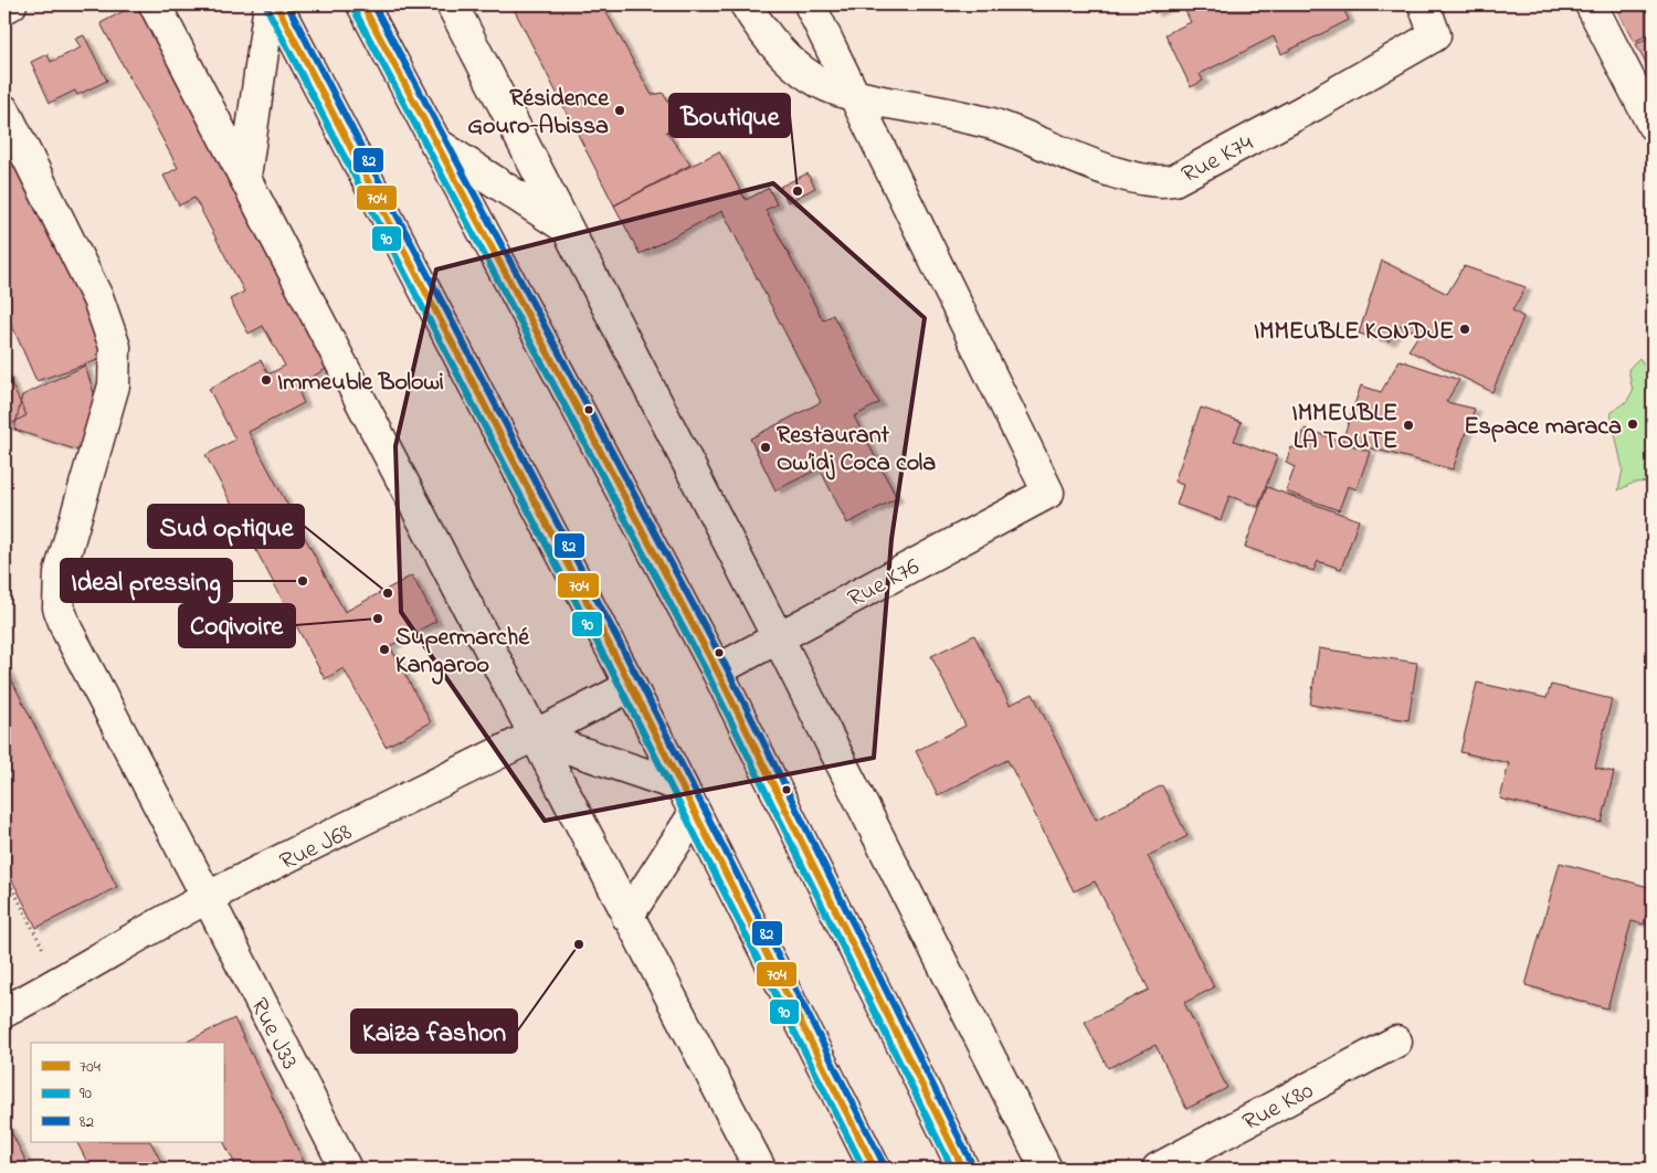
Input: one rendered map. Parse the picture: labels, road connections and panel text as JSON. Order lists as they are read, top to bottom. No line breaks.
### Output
{"streets":{"street":["Rue K74","Rue K76","Rue J68","Rue J33","Rue K80"]},"crossings":[["Rue K74","Rue K76"],["Rue J68","Rue J33"]],"places":["Résidence Gouro-Abissa","Boutique","IMMEUBLE KONDJE","Immeuble Bolowi","Espace maraca","IMMEUBLE LA TOUTE","Restaurant Ow’idj Coca cola","Ideal pressing","Sud optique","Coqivoire","Supermarché Kangaroo","Kaiza fashon"],"lines":["transit line 704","transit line 82","transit line 90"],"legend":["704","90","82"]}
